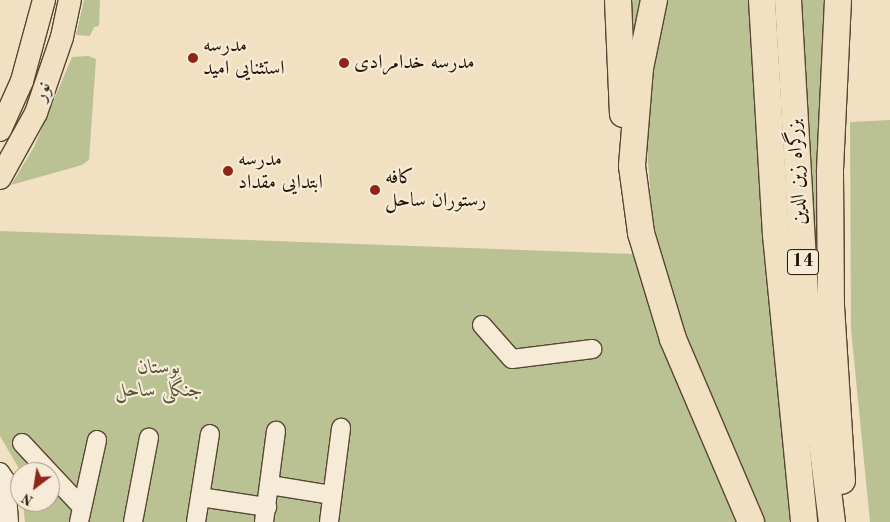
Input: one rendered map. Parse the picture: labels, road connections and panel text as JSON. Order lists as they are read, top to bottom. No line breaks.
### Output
{"streets":{"highway":["بزرگراه زین الدین","14"],"main road":["نور"]},"parks":["بوستان جنگلی ساحل"],"places":["مدرسه استثنایی امید","مدرسه خدامرادی","مدرسه ابتدایی مقداد","کافه رستوران ساحل"],"north":"bottom left"}
